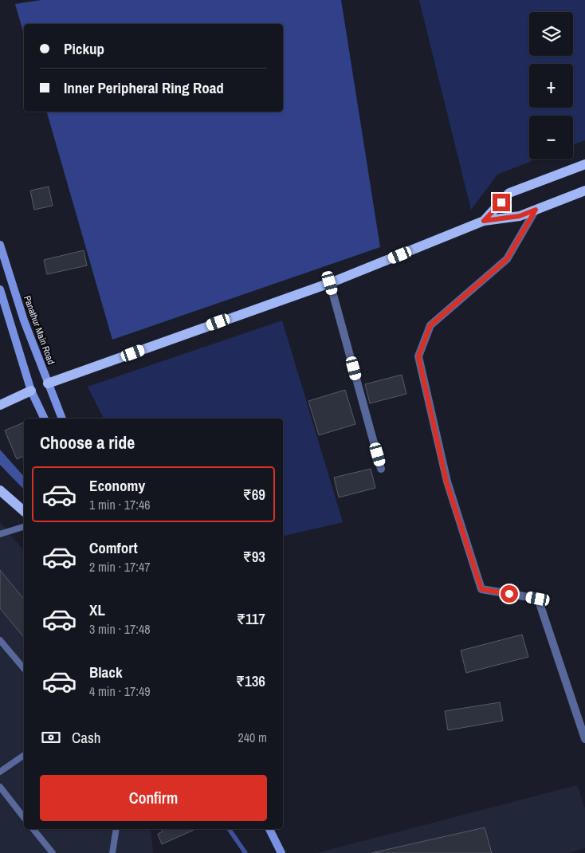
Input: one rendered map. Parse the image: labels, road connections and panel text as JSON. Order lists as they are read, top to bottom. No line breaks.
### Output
{"streets":{"street":["Panathur Main Road"]},"page":{"map_buttons":["+","−"],"banner":["Pickup","Inner Peripheral Ring Road"],"heading":"Choose a ride","list":[{"name":"Economy","note":"1 min · 17:46","value":"₹69"},{"name":"Comfort","note":"2 min · 17:47","value":"₹93"},{"name":"XL","note":"3 min · 17:48","value":"₹117"},{"name":"Black","note":"4 min · 17:49","value":"₹136"}],"pay":["Cash","240 m"],"buttons":"Confirm"}}
